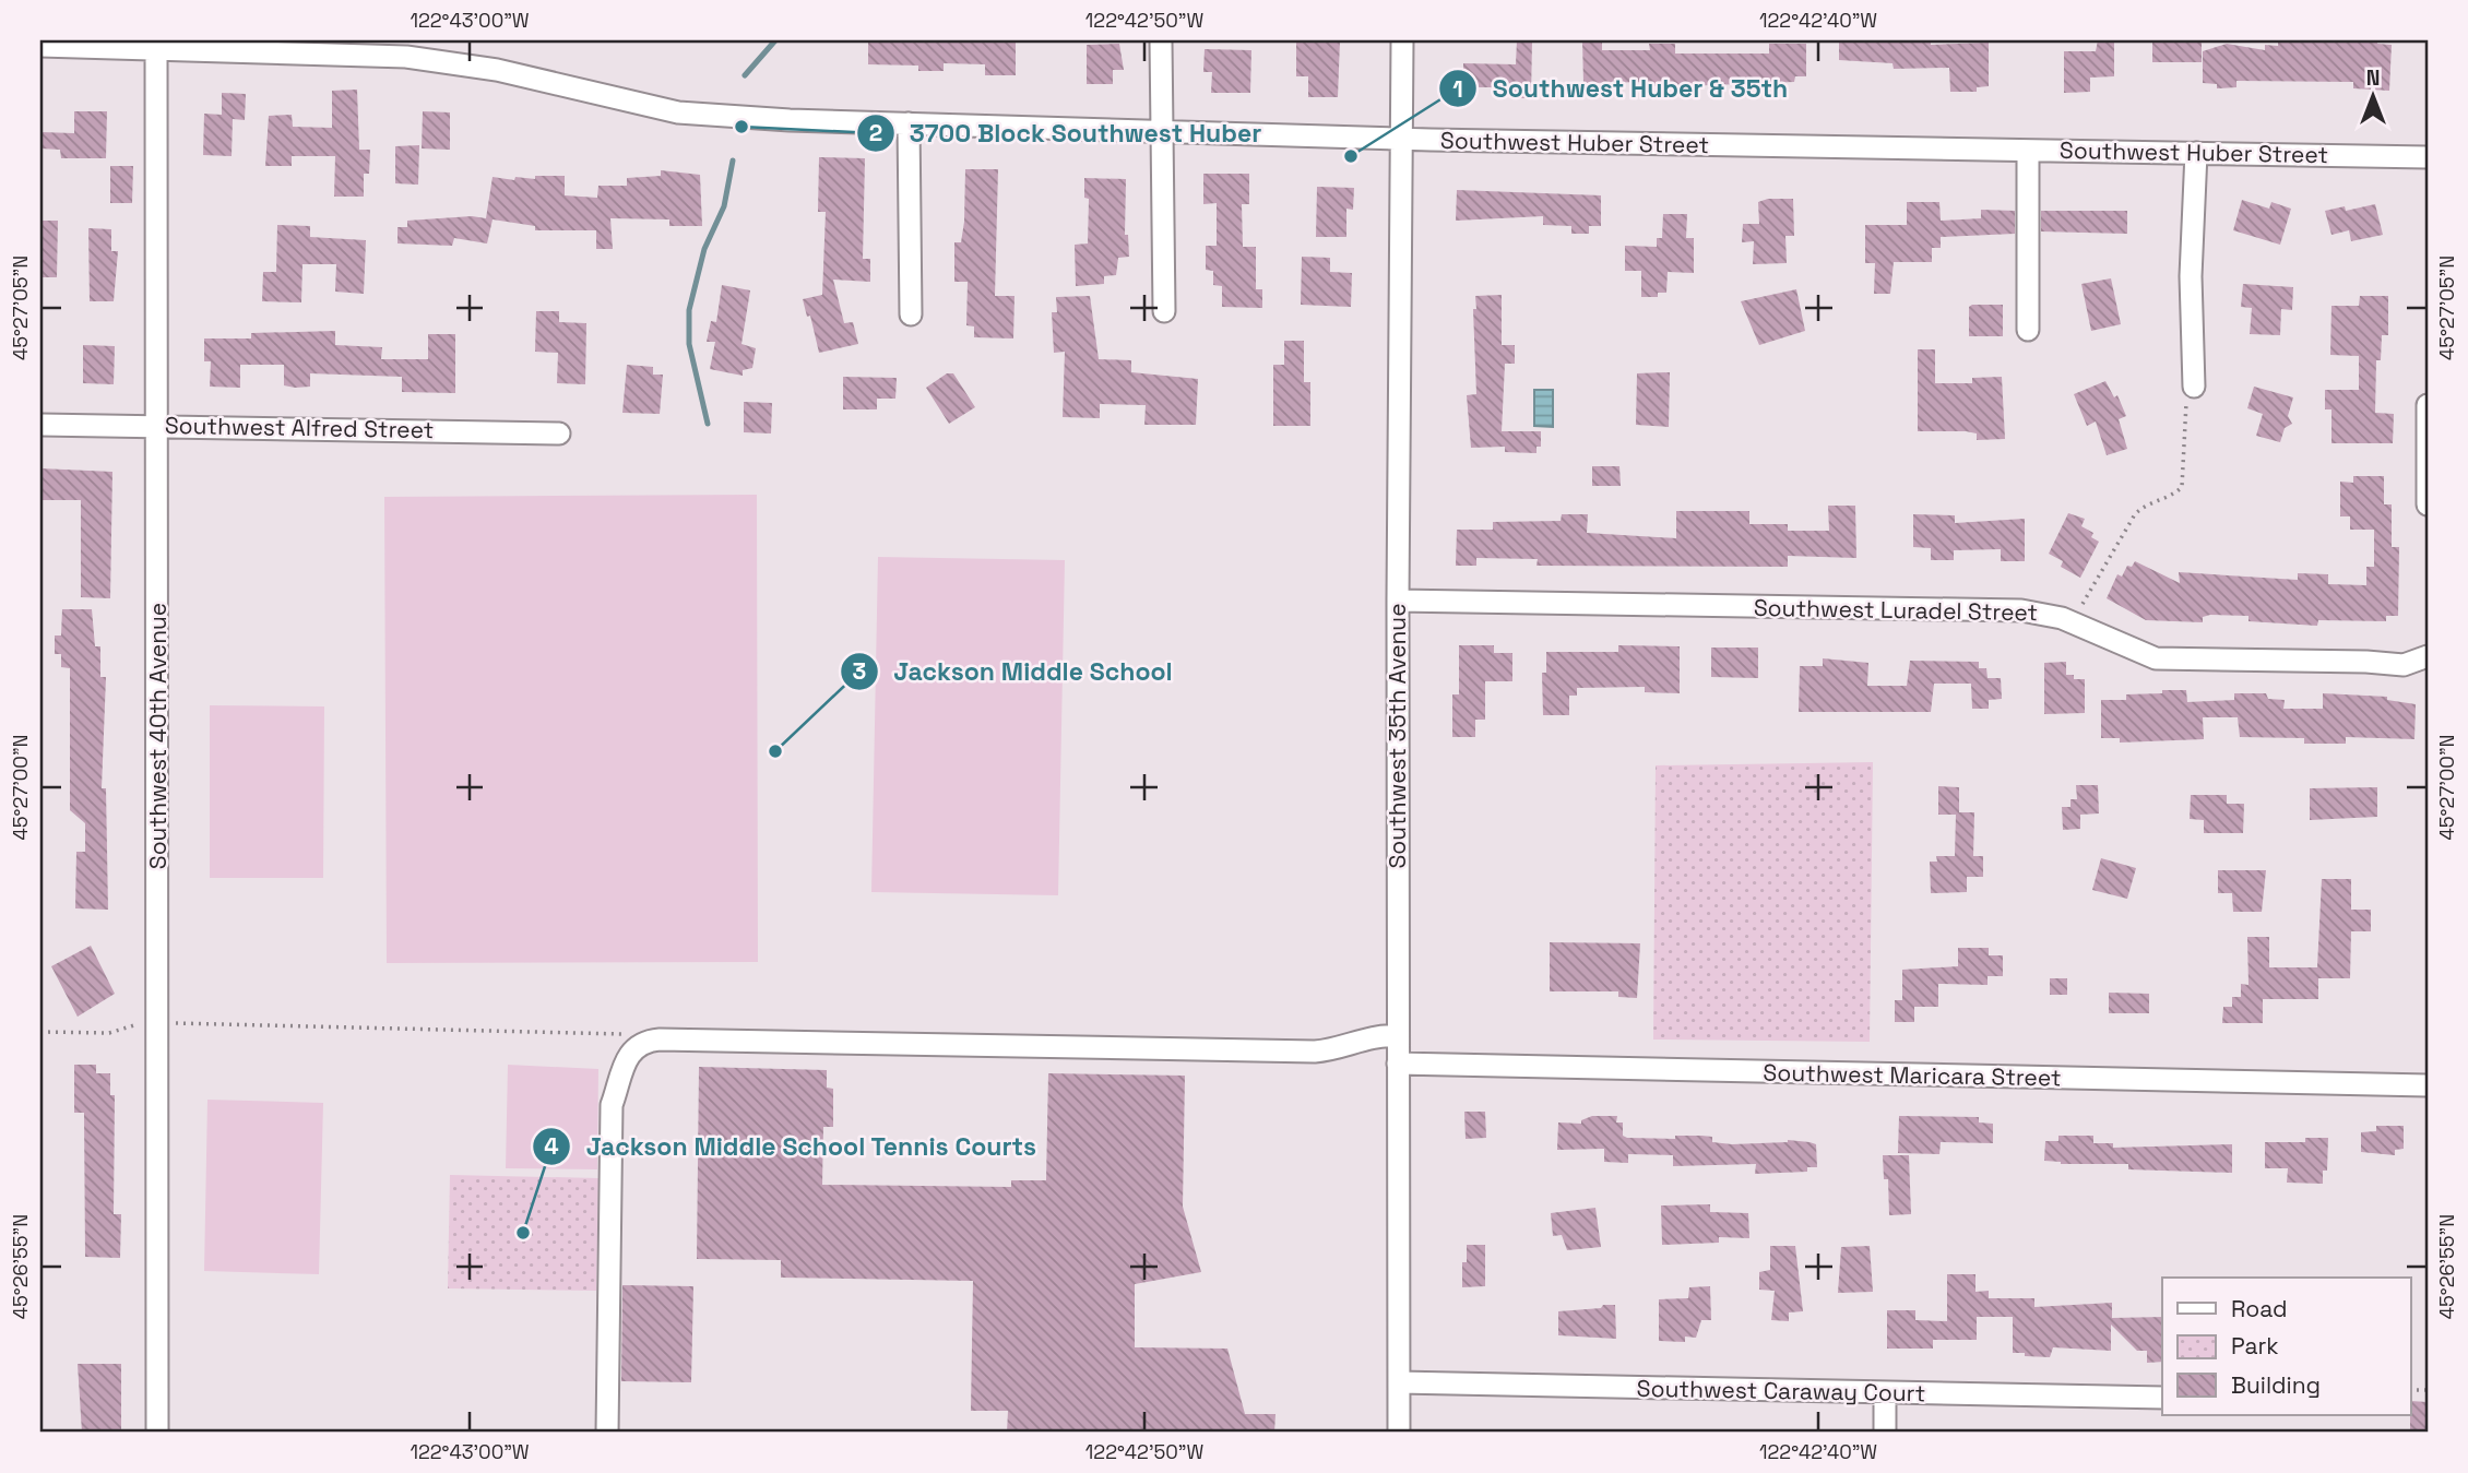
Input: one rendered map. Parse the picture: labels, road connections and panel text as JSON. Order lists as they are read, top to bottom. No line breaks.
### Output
{"streets":{"street":["Southwest Huber Street","Southwest Alfred Street","Southwest Luradel Street","Southwest 40th Avenue","Southwest 35th Avenue","Southwest Maricara Street","Southwest Caraway Court"]},"crossings":[["Southwest Huber Street","Southwest 40th Avenue"],["Southwest Huber Street","Southwest 35th Avenue"],["Southwest Alfred Street","Southwest 40th Avenue"],["Southwest Luradel Street","Southwest 35th Avenue"],["Southwest 35th Avenue","Southwest Maricara Street"],["Southwest 35th Avenue","Southwest Caraway Court"]],"places":["3700 Block Southwest Huber","Southwest Huber & 35th","Jackson Middle School","Jackson Middle School Tennis Courts"],"legend":["Road","Park","Building"],"north":"top","coordinates":["122°43'00\"W","122°42'50\"W","122°42'40\"W","45°27'05\"N","45°27'00\"N","45°26'55\"N"]}
